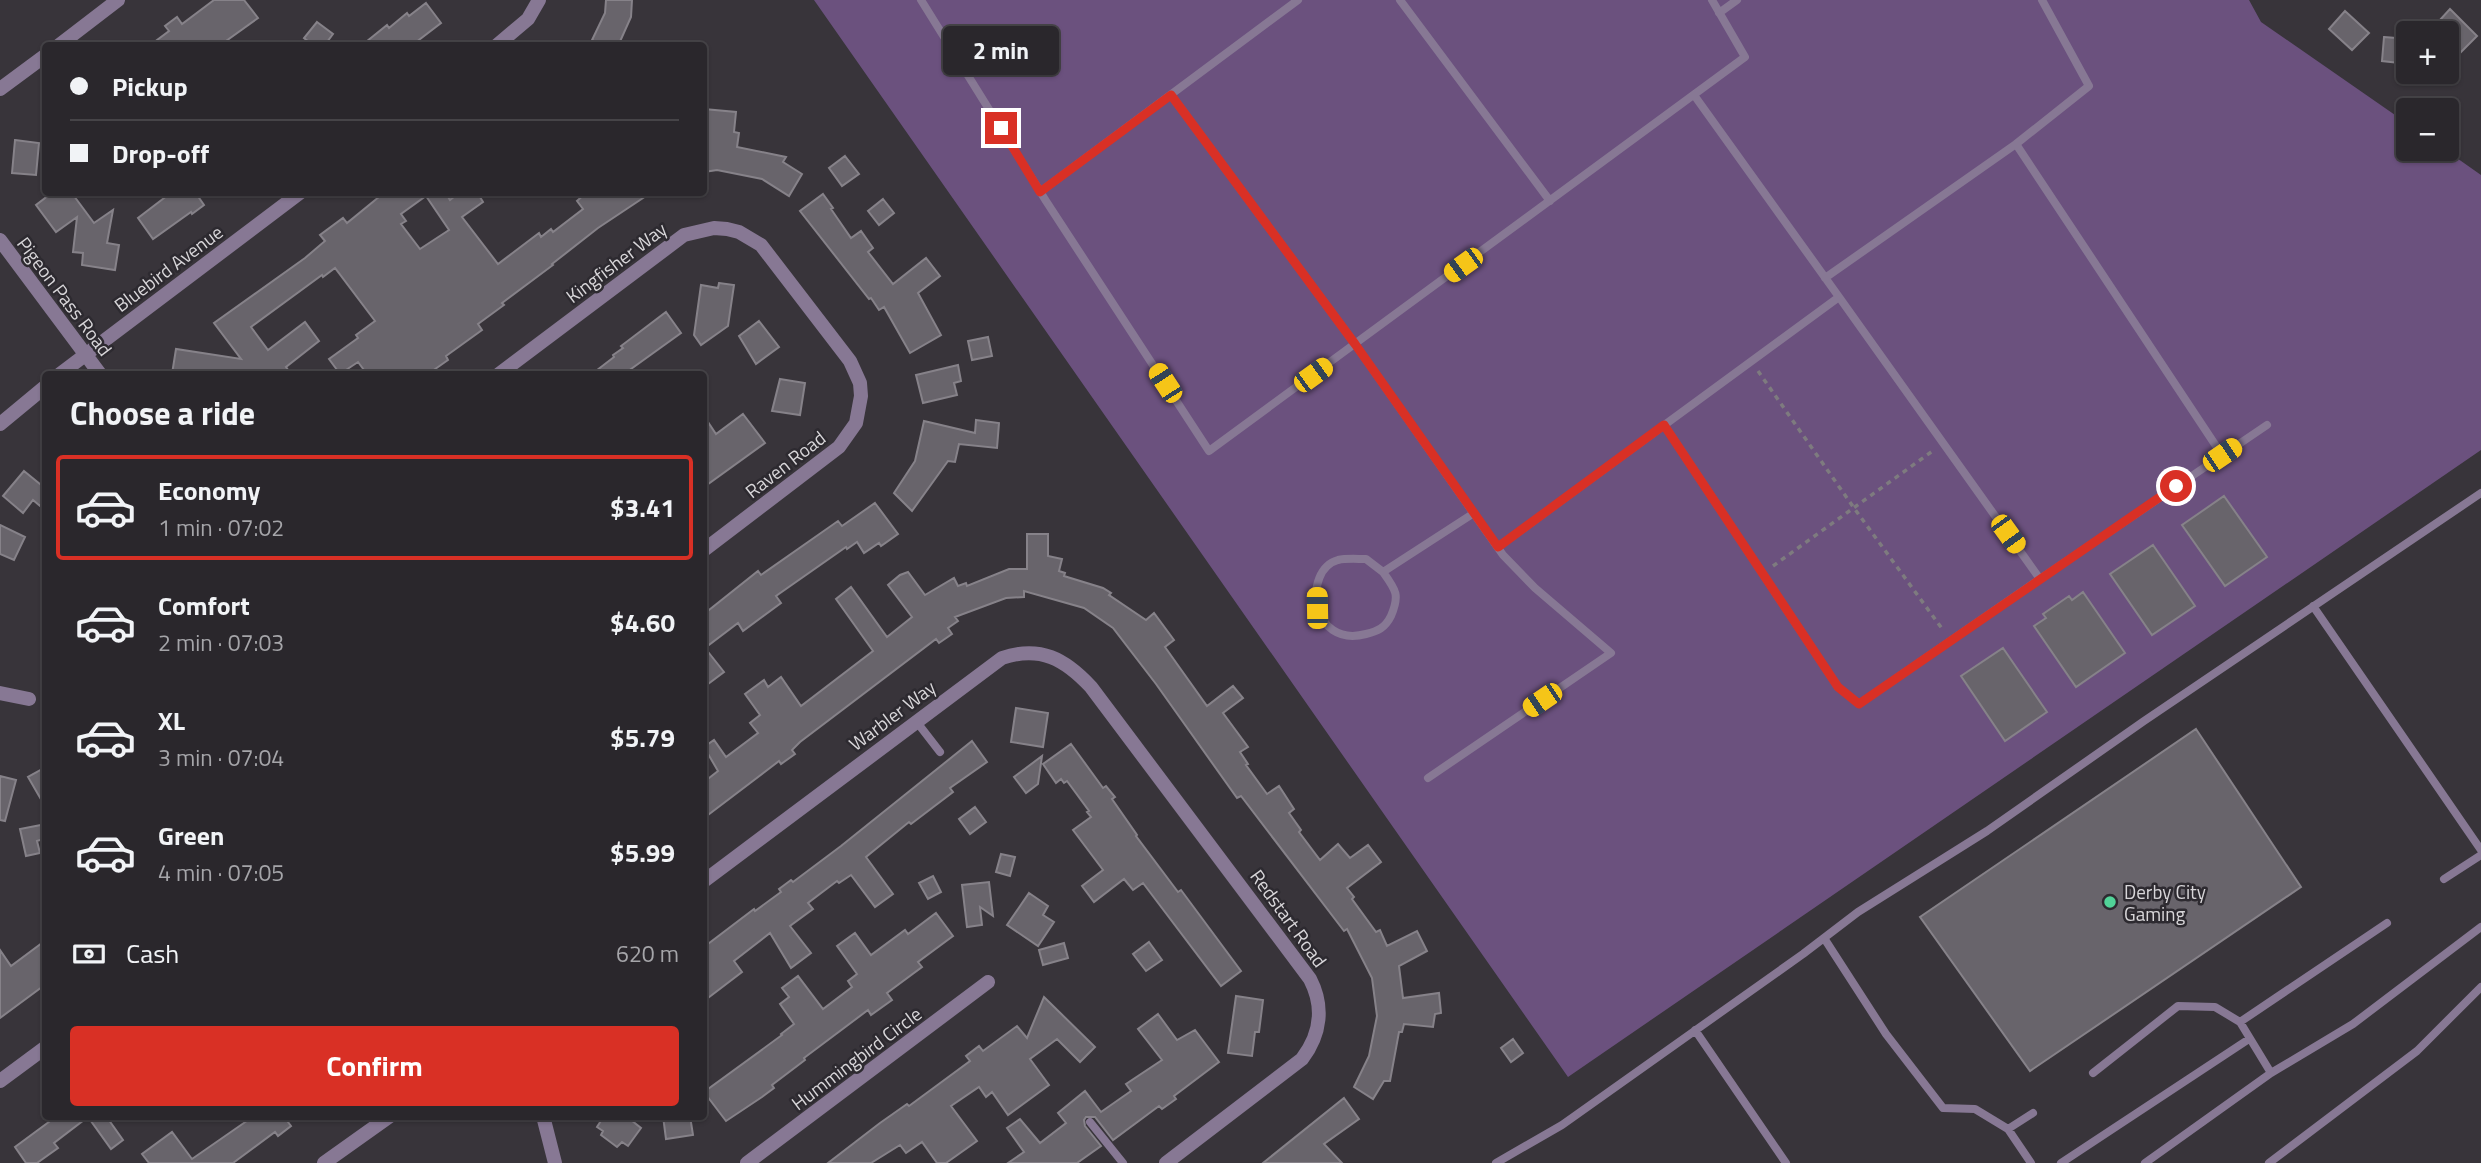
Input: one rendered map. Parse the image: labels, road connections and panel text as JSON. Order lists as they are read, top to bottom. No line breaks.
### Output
{"streets":{"street":["Kingfisher Way","Bluebird Avenue","Pigeon Pass Road","Raven Road","Warbler Way","Redstart Road","Hummingbird Circle"]},"crossings":[["Kingfisher Way","Raven Road"],["Bluebird Avenue","Pigeon Pass Road"],["Warbler Way","Redstart Road"]],"places":["Derby City Gaming"],"page":{"map_buttons":["+","−"],"bubble":"2 min","banner":["Pickup","Drop-off"],"heading":"Choose a ride","list":[{"name":"Economy","note":"1 min · 07:02","value":"$3.41"},{"name":"Comfort","note":"2 min · 07:03","value":"$4.60"},{"name":"XL","note":"3 min · 07:04","value":"$5.79"},{"name":"Green","note":"4 min · 07:05","value":"$5.99"}],"pay":["Cash","620 m"],"buttons":"Confirm"}}
